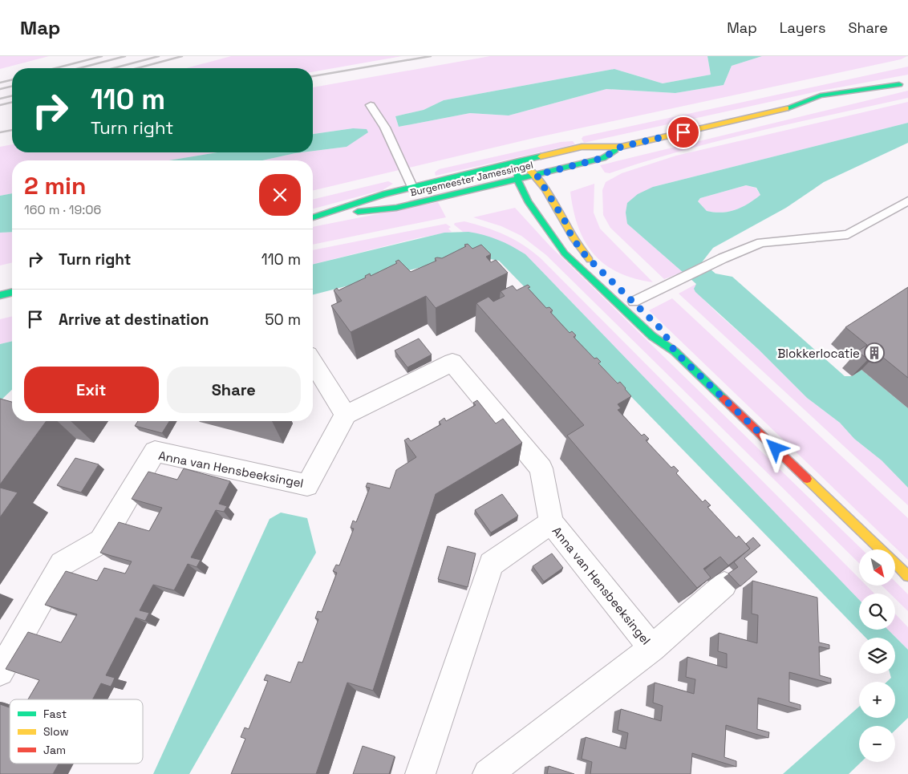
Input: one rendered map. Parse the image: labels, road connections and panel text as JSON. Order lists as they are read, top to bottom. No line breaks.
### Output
{"streets":{"main road":["Burgemeester Jamessingel"],"street":["Anna van Hensbeeksingel"]},"places":{"building":["Blokkerlocatie"]},"legend":["Fast","Slow","Jam"],"north":"bottom right","page":{"header":"Map","nav":["Map","Layers","Share"],"turn":["110 m","Turn right"],"heading":["2 min","160 m · 19:06"],"list":[{"name":"Turn right","value":"110 m"},{"name":"Arrive at destination","value":"50 m"}],"buttons":["Exit","Share"],"map_buttons":["+","−"]}}
